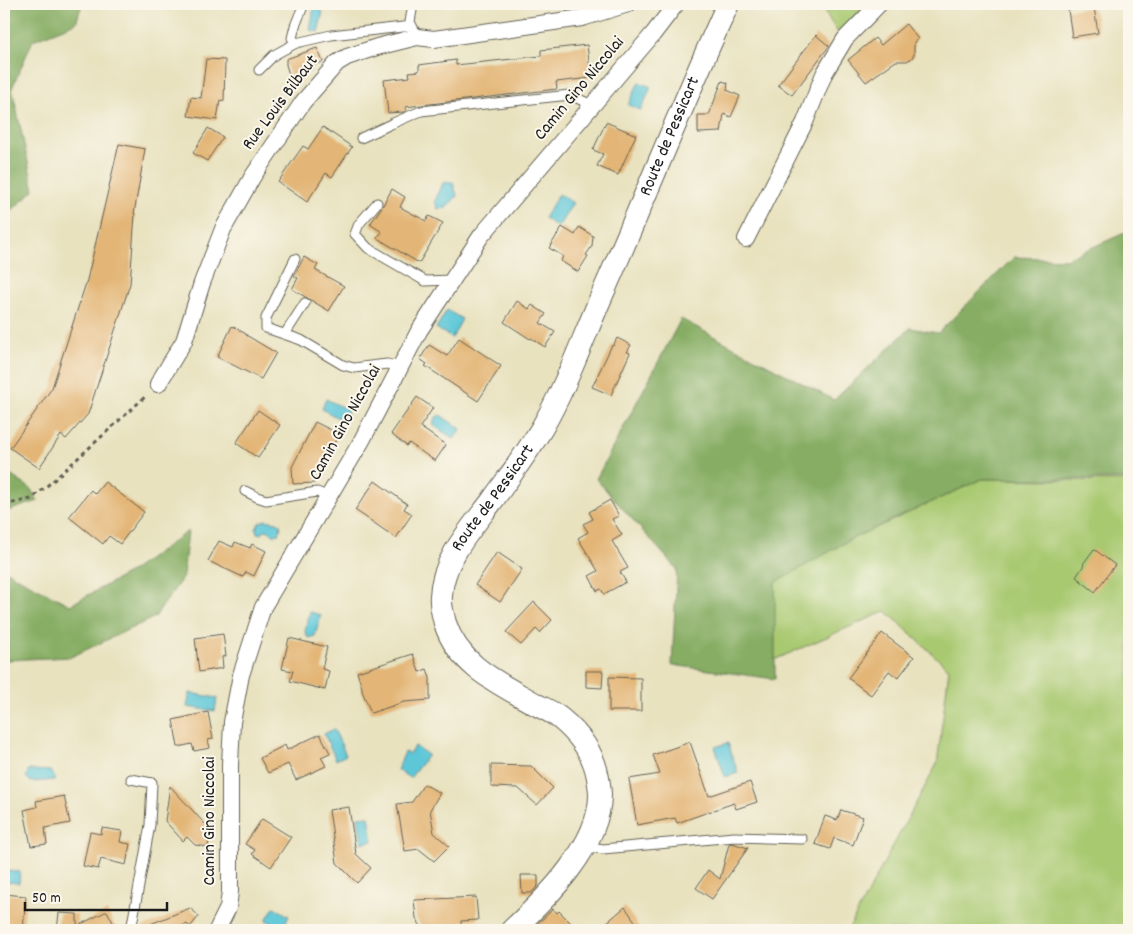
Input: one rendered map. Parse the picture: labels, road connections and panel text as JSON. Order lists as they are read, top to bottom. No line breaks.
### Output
{"streets":{"street":["Camin Gino Niccolai","Rue Louis Bilbaut","Route de Pessicart"]},"scale_bar":"50 m"}
